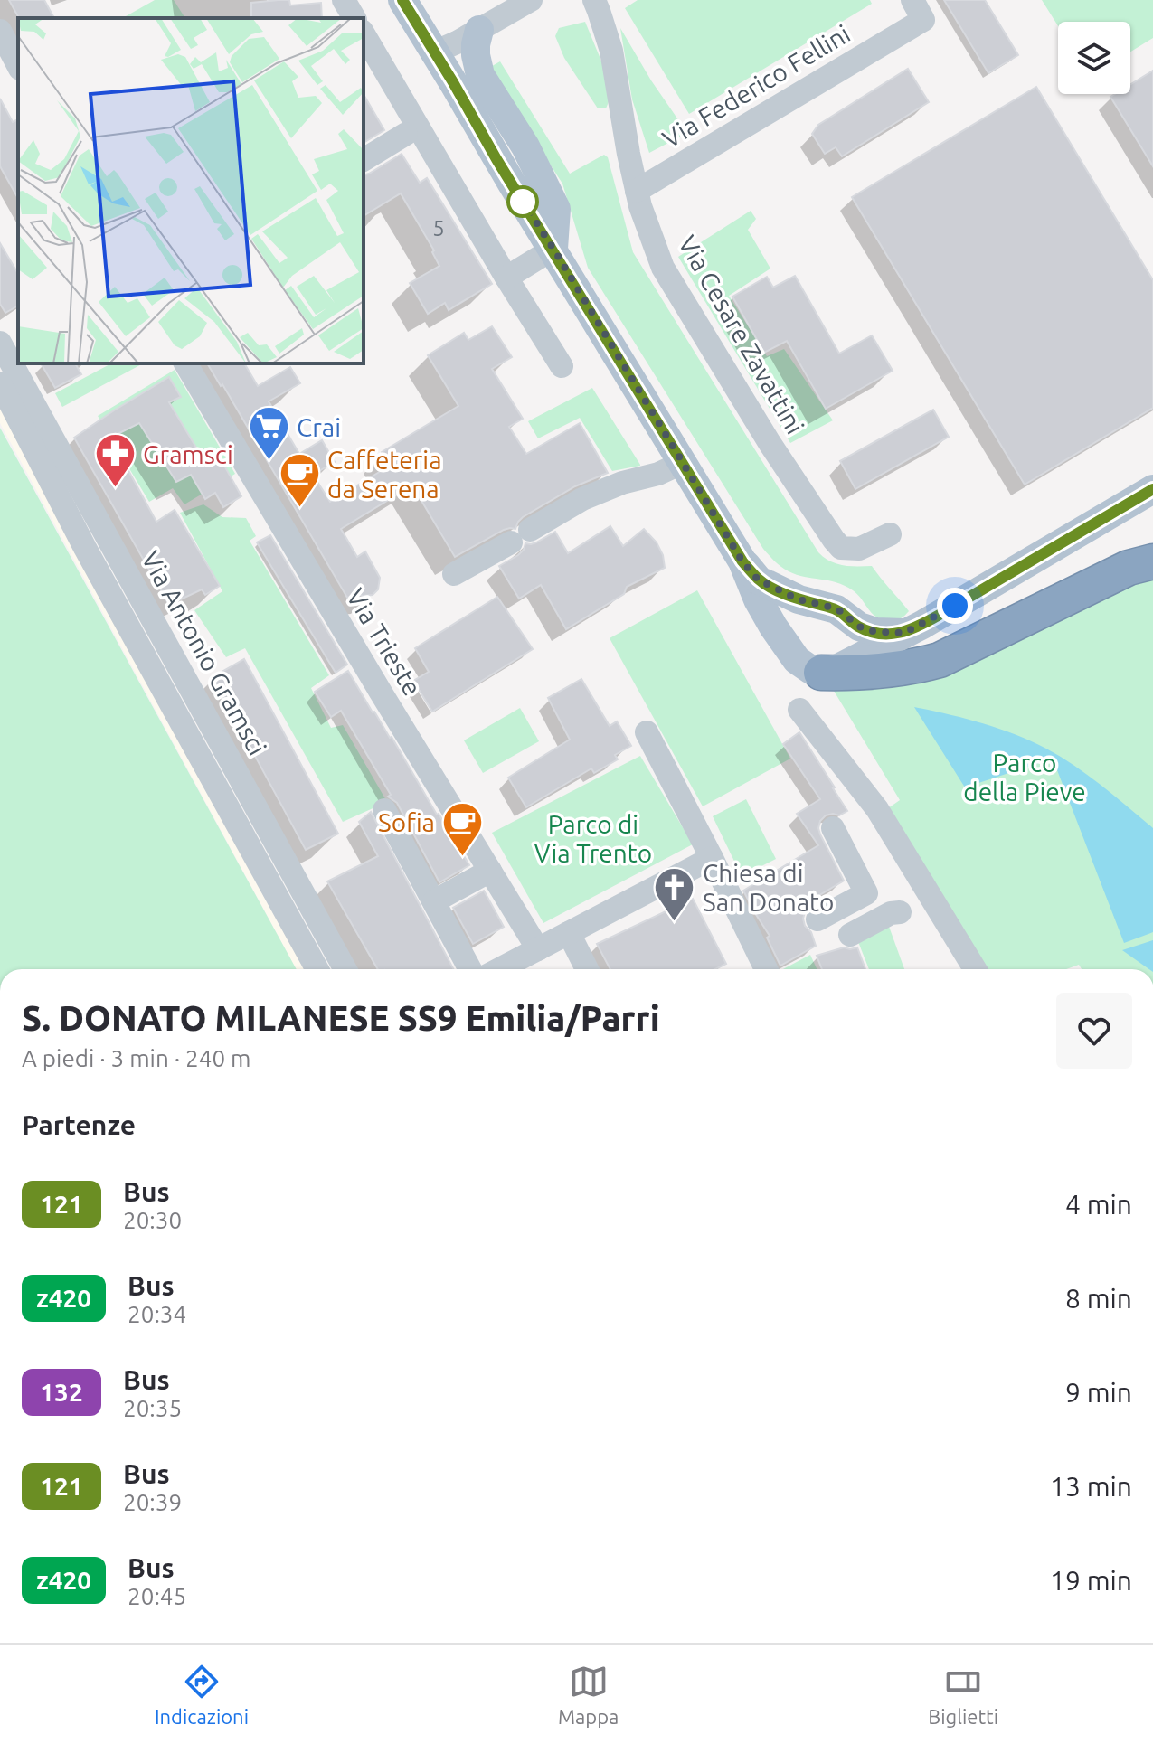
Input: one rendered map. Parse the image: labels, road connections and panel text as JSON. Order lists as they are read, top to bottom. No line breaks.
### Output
{"streets":{"street":["Via Federico Fellini","Via Cesare Zavattini","Via Trieste","Via Antonio Gramsci"]},"crossings":[["Via Federico Fellini","Via Cesare Zavattini"]],"parks":["Parco della Pieve","Parco di Via Trento"],"places":{"supermarket":["Crai"],"pharmacy":["Gramsci"],"cafe":["Caffeteria da Serena","Sofia"],"church":["Chiesa di San Donato"]},"lines":["bus line 121"],"house_numbers":["5"],"page":{"heading":[["S. DONATO MILANESE SS9 Emilia/Parri","A piedi · 3 min · 240 m"],"Partenze"],"list":[{"mark":"121","name":"Bus","note":"20:30","value":"4 min"},{"mark":"z420","name":"Bus","note":"20:34","value":"8 min"},{"mark":"132","name":"Bus","note":"20:35","value":"9 min"},{"mark":"121","name":"Bus","note":"20:39","value":"13 min"},{"mark":"z420","name":"Bus","note":"20:45","value":"19 min"}],"tabs":["Indicazioni","Mappa","Biglietti"]}}
